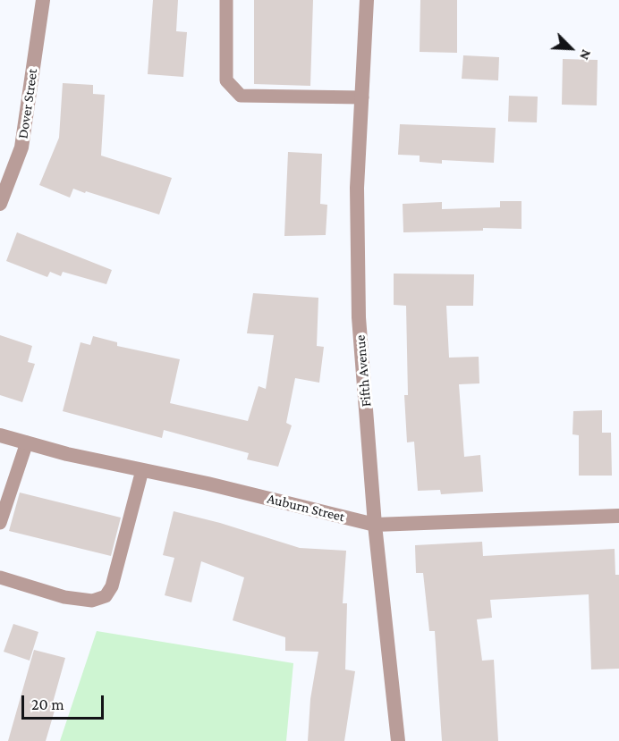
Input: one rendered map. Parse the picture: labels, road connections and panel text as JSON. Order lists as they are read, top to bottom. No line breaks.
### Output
{"streets":{"street":["Dover Street","Fifth Avenue","Auburn Street"]},"crossings":[["Fifth Avenue","Auburn Street"]],"scale_bar":"20 m","north":"bottom right"}
